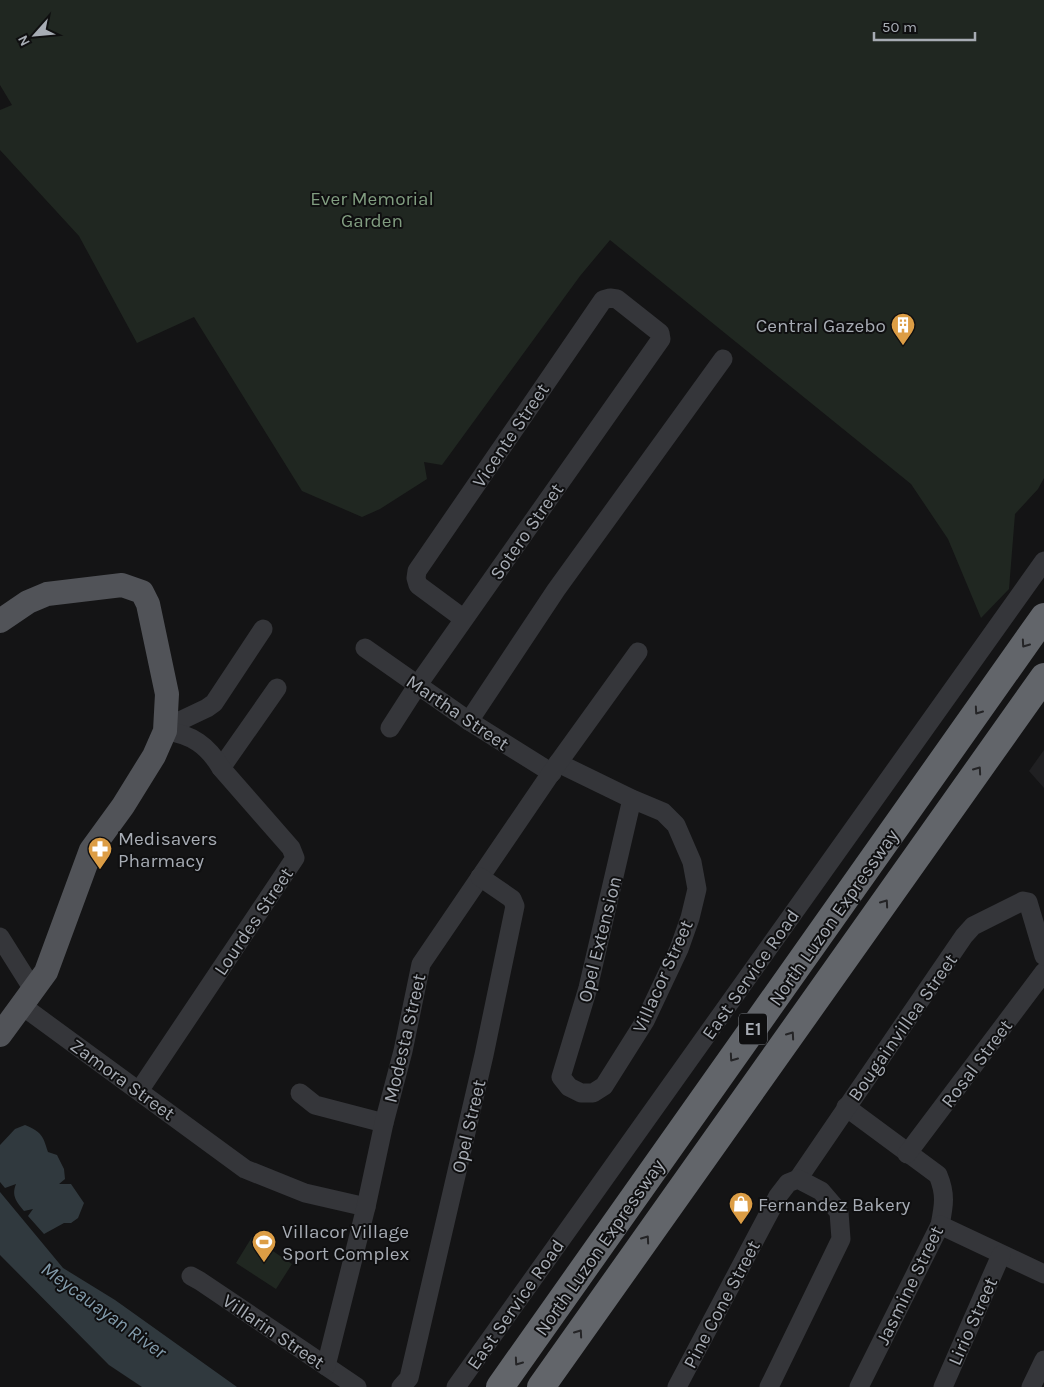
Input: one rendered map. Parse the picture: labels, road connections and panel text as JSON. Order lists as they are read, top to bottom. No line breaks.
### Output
{"streets":{"highway":["North Luzon Expressway","E1"],"street":["Vicente Street","Sotero Street","Martha Street","Lourdes Street","Opel Extension","East Service Road","Villacor Street","Bougainvillea Street","Modesta Street","Rosal Street","Zamora Street","Opel Street","Jasmine Street","Pine Cone Street","Lirio Street","Villarin Street"]},"crossings":[["Vicente Street","Sotero Street"],["Sotero Street","Martha Street"],["Martha Street","Villacor Street"],["Martha Street","Modesta Street"],["Lourdes Street","Zamora Street"],["Opel Extension","Villacor Street"],["Villacor Street","Modesta Street"],["Bougainvillea Street","Jasmine Street"],["Bougainvillea Street","Pine Cone Street"],["Modesta Street","Zamora Street"],["Modesta Street","Opel Street"],["Modesta Street","Villarin Street"],["Rosal Street","Jasmine Street"]],"water":["Meycauayan River"],"parks":["Ever Memorial Garden"],"places":{"building":["Central Gazebo"],"pharmacy":["Medisavers Pharmacy"],"shop":["Fernandez Bakery"],"sports":["Villacor Village Sport Complex"]},"scale_bar":"50 m","north":"bottom left"}
